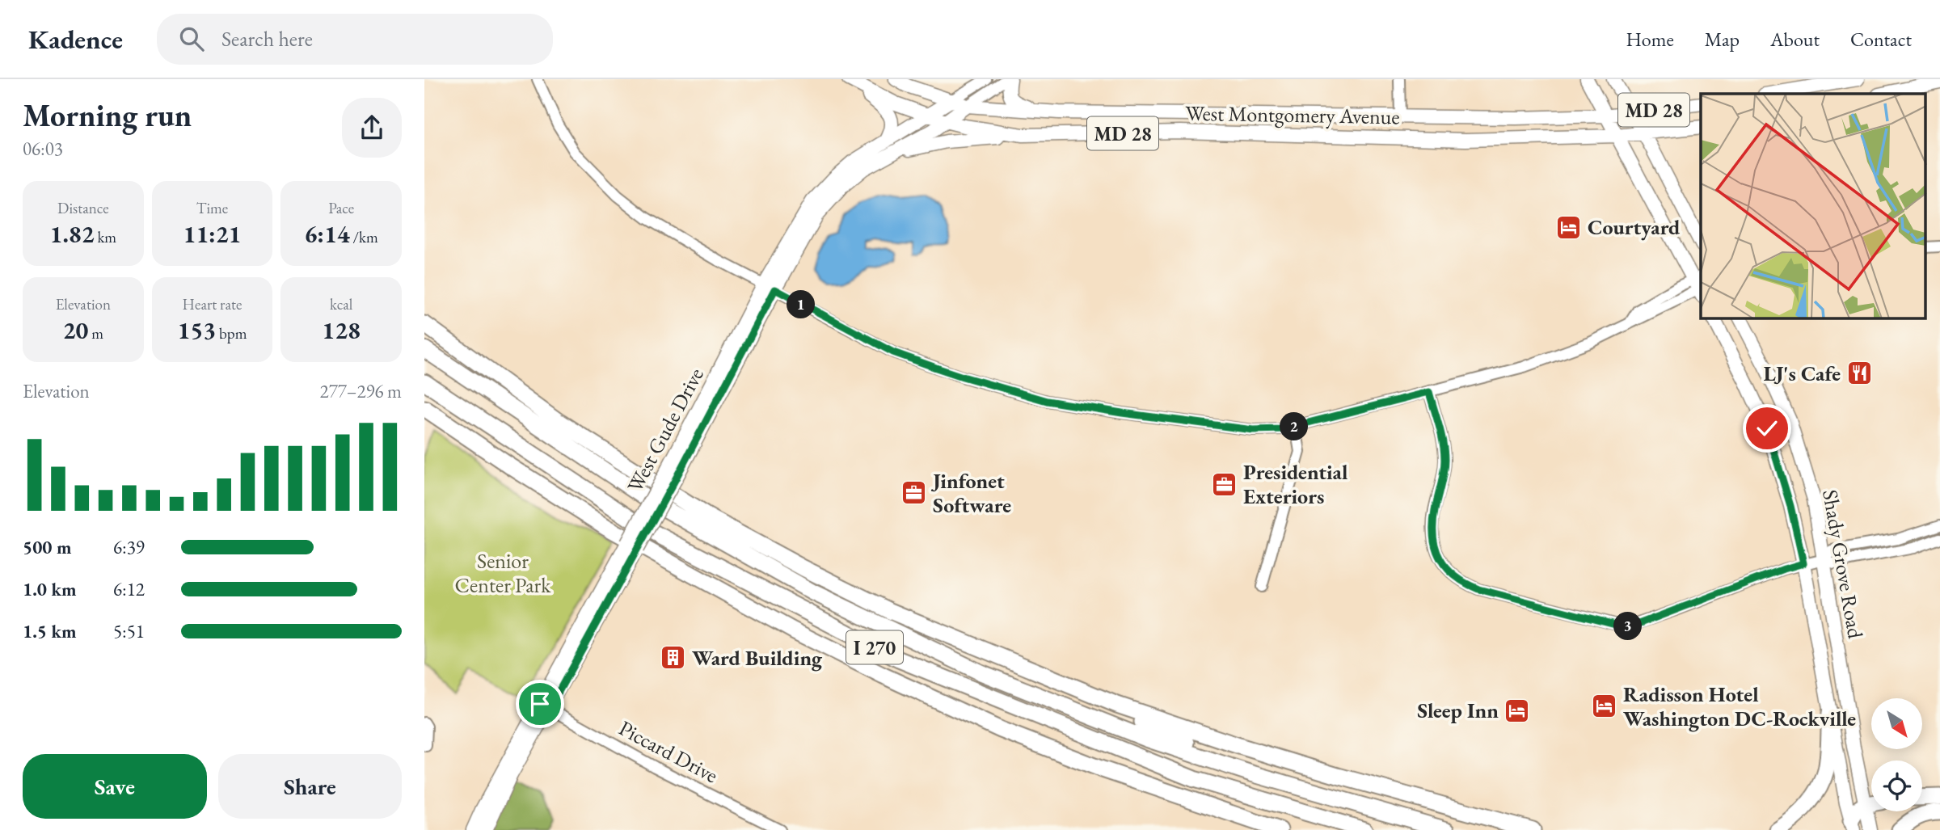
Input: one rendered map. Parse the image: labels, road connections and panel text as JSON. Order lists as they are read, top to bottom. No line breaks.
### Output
{"streets":{"highway":["I 270"],"main road":["MD 28","West Montgomery Avenue","West Gude Drive","Shady Grove Road"],"street":["Piccard Drive"]},"crossings":[["MD 28","West Montgomery Avenue"],["MD 28","West Gude Drive"],["West Montgomery Avenue","West Gude Drive"],["West Gude Drive","Piccard Drive"]],"parks":["Senior Center Park"],"places":{"hotel":["Courtyard","Radisson Hotel Washington DC-Rockville","Sleep Inn"],"restaurant":["LJ's Cafe"],"office":["Presidential Exteriors","Jinfonet Software"],"building":["Ward Building"]},"north":"bottom right","page":{"header":"Kadence","search":"Search here","nav":["Home","Map","About","Contact"],"heading":["Morning run","06:03"],"stats":[["Distance","1.82 km"],["Time","11:21"],["Pace","6:14 /km"],["Elevation","20 m"],["Heart rate","153 bpm"],["kcal","128"]],"pins":["1","2","3"],"chart":["Elevation","277–296 m"],"list":[{"name":"500 m","note":"6:39"},{"name":"1.0 km","note":"6:12"},{"name":"1.5 km","note":"5:51"}],"buttons":["Save","Share"]}}
